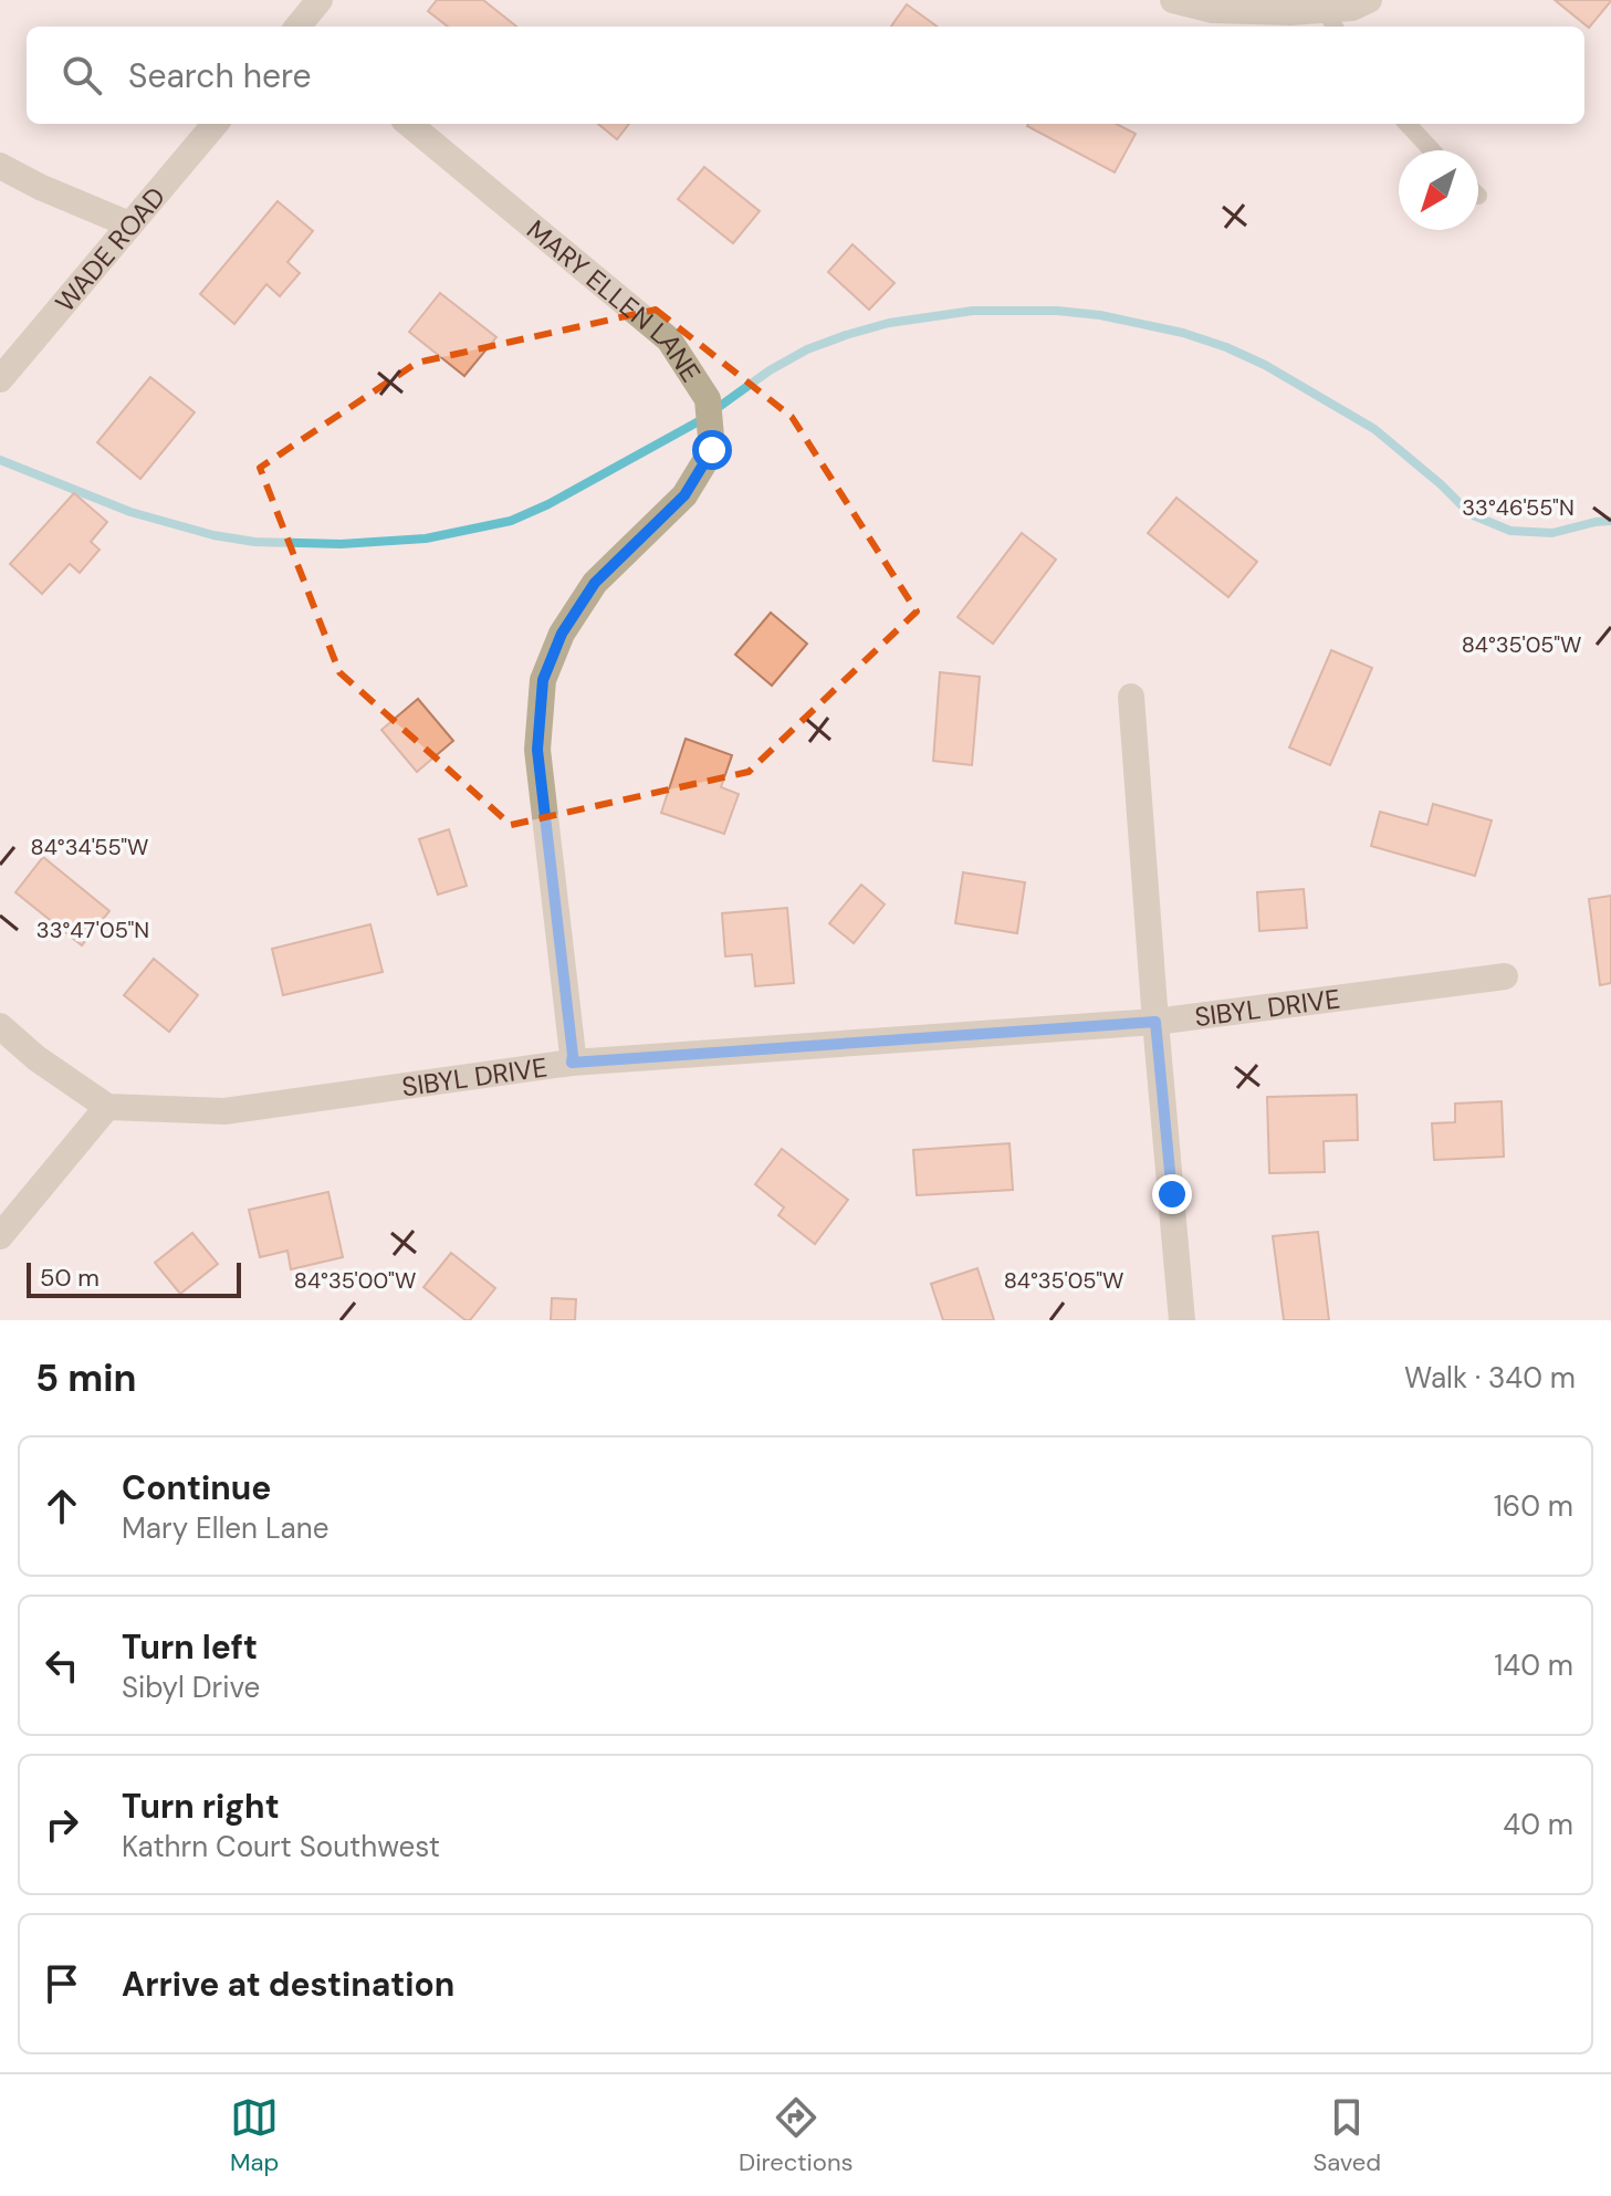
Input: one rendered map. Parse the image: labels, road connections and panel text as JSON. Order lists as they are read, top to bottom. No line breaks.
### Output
{"streets":{"street":["WADE ROAD","MARY ELLEN LANE","SIBYL DRIVE"]},"crossings":[["MARY ELLEN LANE","SIBYL DRIVE"]],"scale_bar":"50 m","north":"bottom left","page":{"search":"Search here","scale":"50 m","heading":["5 min","Walk · 340 m"],"list":[["Continue","Mary Ellen Lane","160 m"],["Turn left","Sibyl Drive","140 m"],["Turn right","Kathrn Court Southwest","40 m"],"Arrive at destination"],"nav":["Map","Directions","Saved"]},"coordinates":["33°46'55\"N","84°35'05\"W","84°34'55\"W","33°47'05\"N","84°35'00\"W"]}
